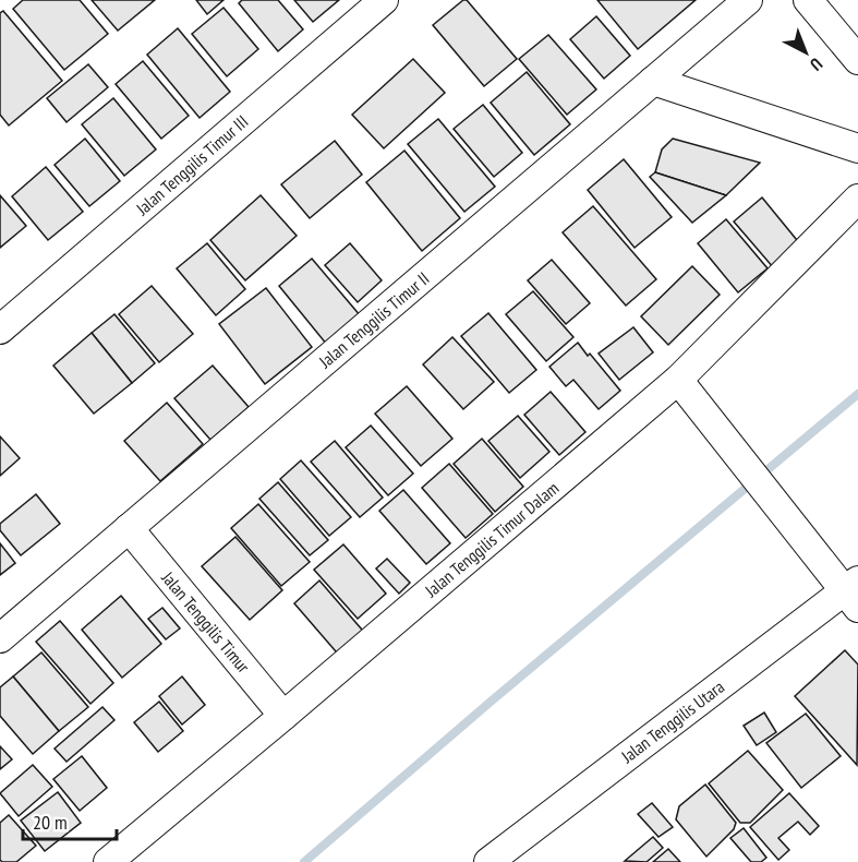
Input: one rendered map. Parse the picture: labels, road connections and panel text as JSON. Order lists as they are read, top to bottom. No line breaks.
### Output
{"streets":{"street":["Jalan Tenggilis Timur III","Jalan Tenggilis Timur II","Jalan Tenggilis Timur Dalam","Jalan Tenggilis Timur","Jalan Tenggilis Utara"]},"crossings":[["Jalan Tenggilis Timur II","Jalan Tenggilis Timur"],["Jalan Tenggilis Timur Dalam","Jalan Tenggilis Timur"]],"scale_bar":"20 m","north":"bottom right"}
